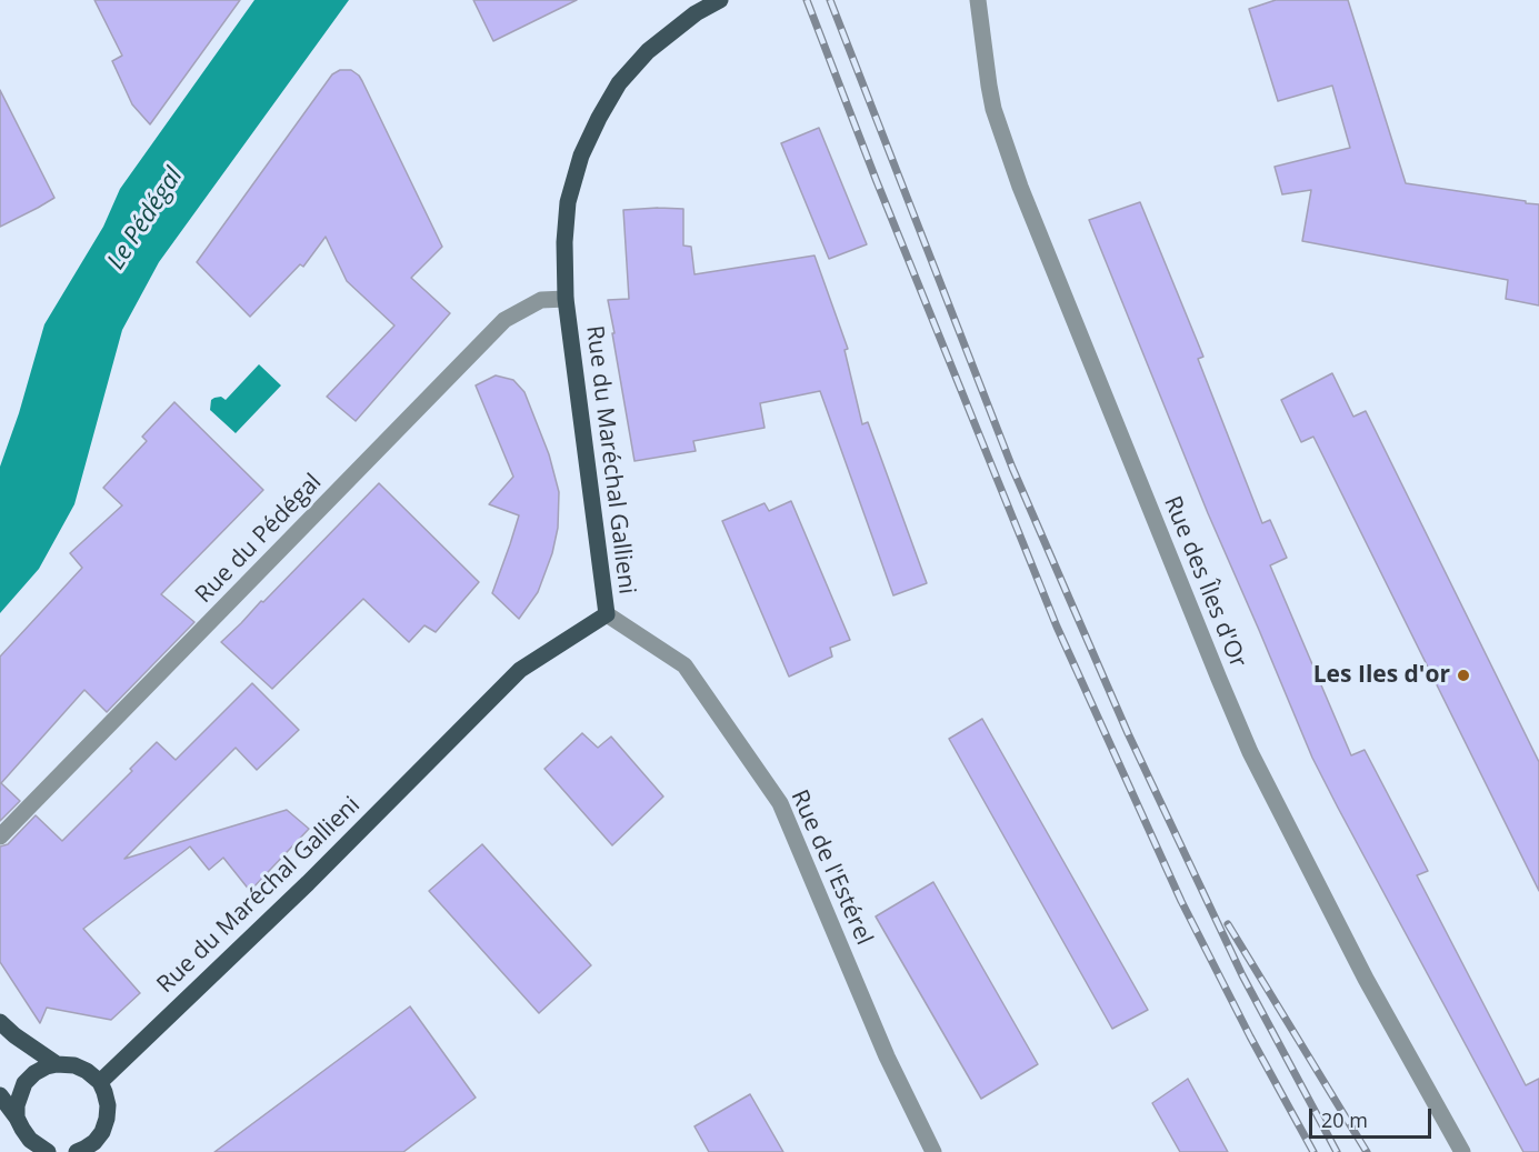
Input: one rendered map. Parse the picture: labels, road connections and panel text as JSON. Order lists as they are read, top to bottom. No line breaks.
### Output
{"streets":{"main road":["Rue du Maréchal Gallieni"],"street":["Rue du Pédégal","Rue des Îles d'Or","Rue de l'Estérel"]},"crossings":[["Rue du Maréchal Gallieni","Rue du Pédégal"],["Rue du Maréchal Gallieni","Rue de l'Estérel"]],"water":["Le Pédégal"],"places":["Les Iles d'or"],"scale_bar":"20 m"}
